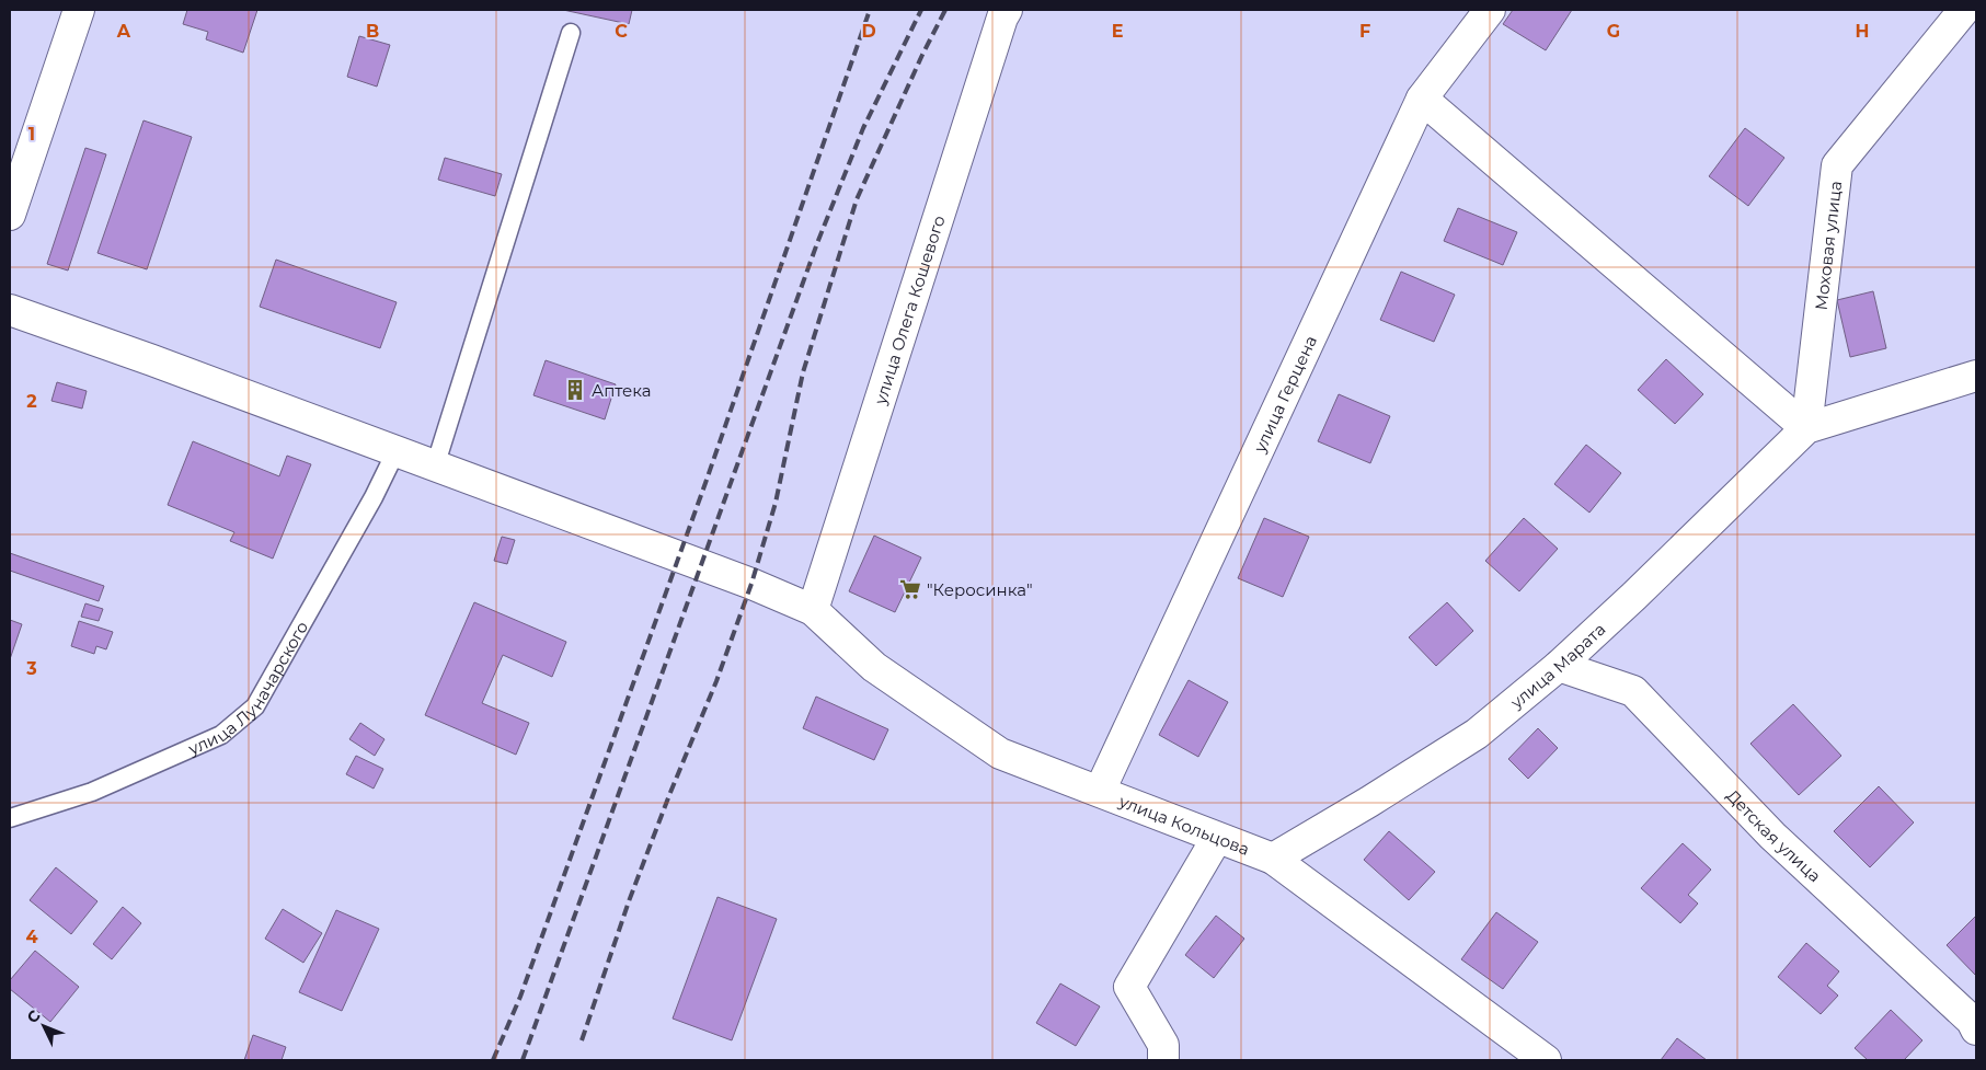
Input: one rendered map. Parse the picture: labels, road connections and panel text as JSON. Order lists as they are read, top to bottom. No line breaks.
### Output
{"streets":{"street":["Моховая улица","улица Олега Кошевого","улица Герцена","улица Марата","улица Кольцова","Детская улица"],"lane":["улица Луначарского"]},"crossings":[["Моховая улица","улица Марата"],["улица Олега Кошевого","улица Кольцова"],["улица Герцена","улица Кольцова"],["улица Марата","улица Кольцова"],["улица Марата","Детская улица"],["улица Луначарского","улица Кольцова"]],"places":{"building":["Аптека"],"supermarket":["\"Керосинка\""]},"north":"top left","grid":{"columns":["A","B","C","D","E","F","G","H"],"rows":["1","2","3","4"]}}
